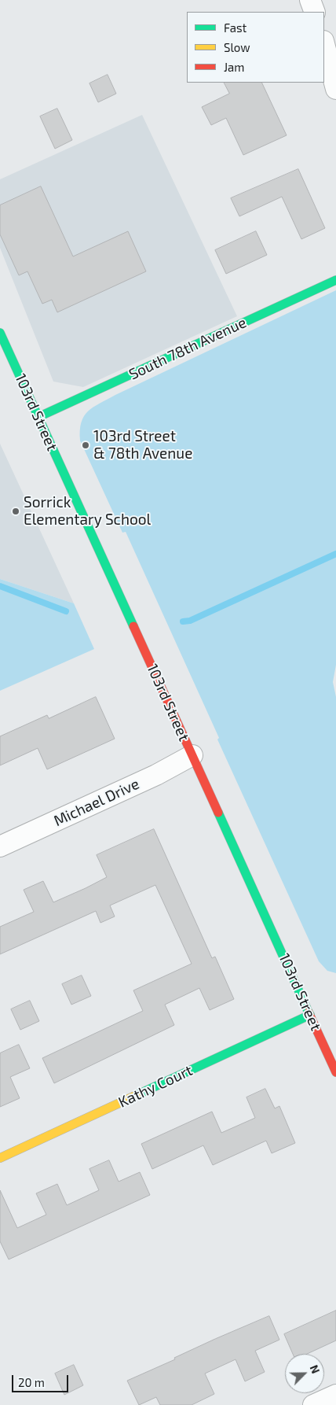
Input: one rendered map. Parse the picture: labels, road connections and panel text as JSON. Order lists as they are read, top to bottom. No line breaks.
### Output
{"streets":{"street":["South 78th Avenue","103rd Street","Michael Drive","Kathy Court"]},"crossings":[["South 78th Avenue","103rd Street"],["103rd Street","Michael Drive"],["103rd Street","Kathy Court"]],"places":["103rd Street & 78th Avenue","Sorrick Elementary School"],"legend":["Fast","Slow","Jam"],"scale_bar":"20 m","north":"top right"}
